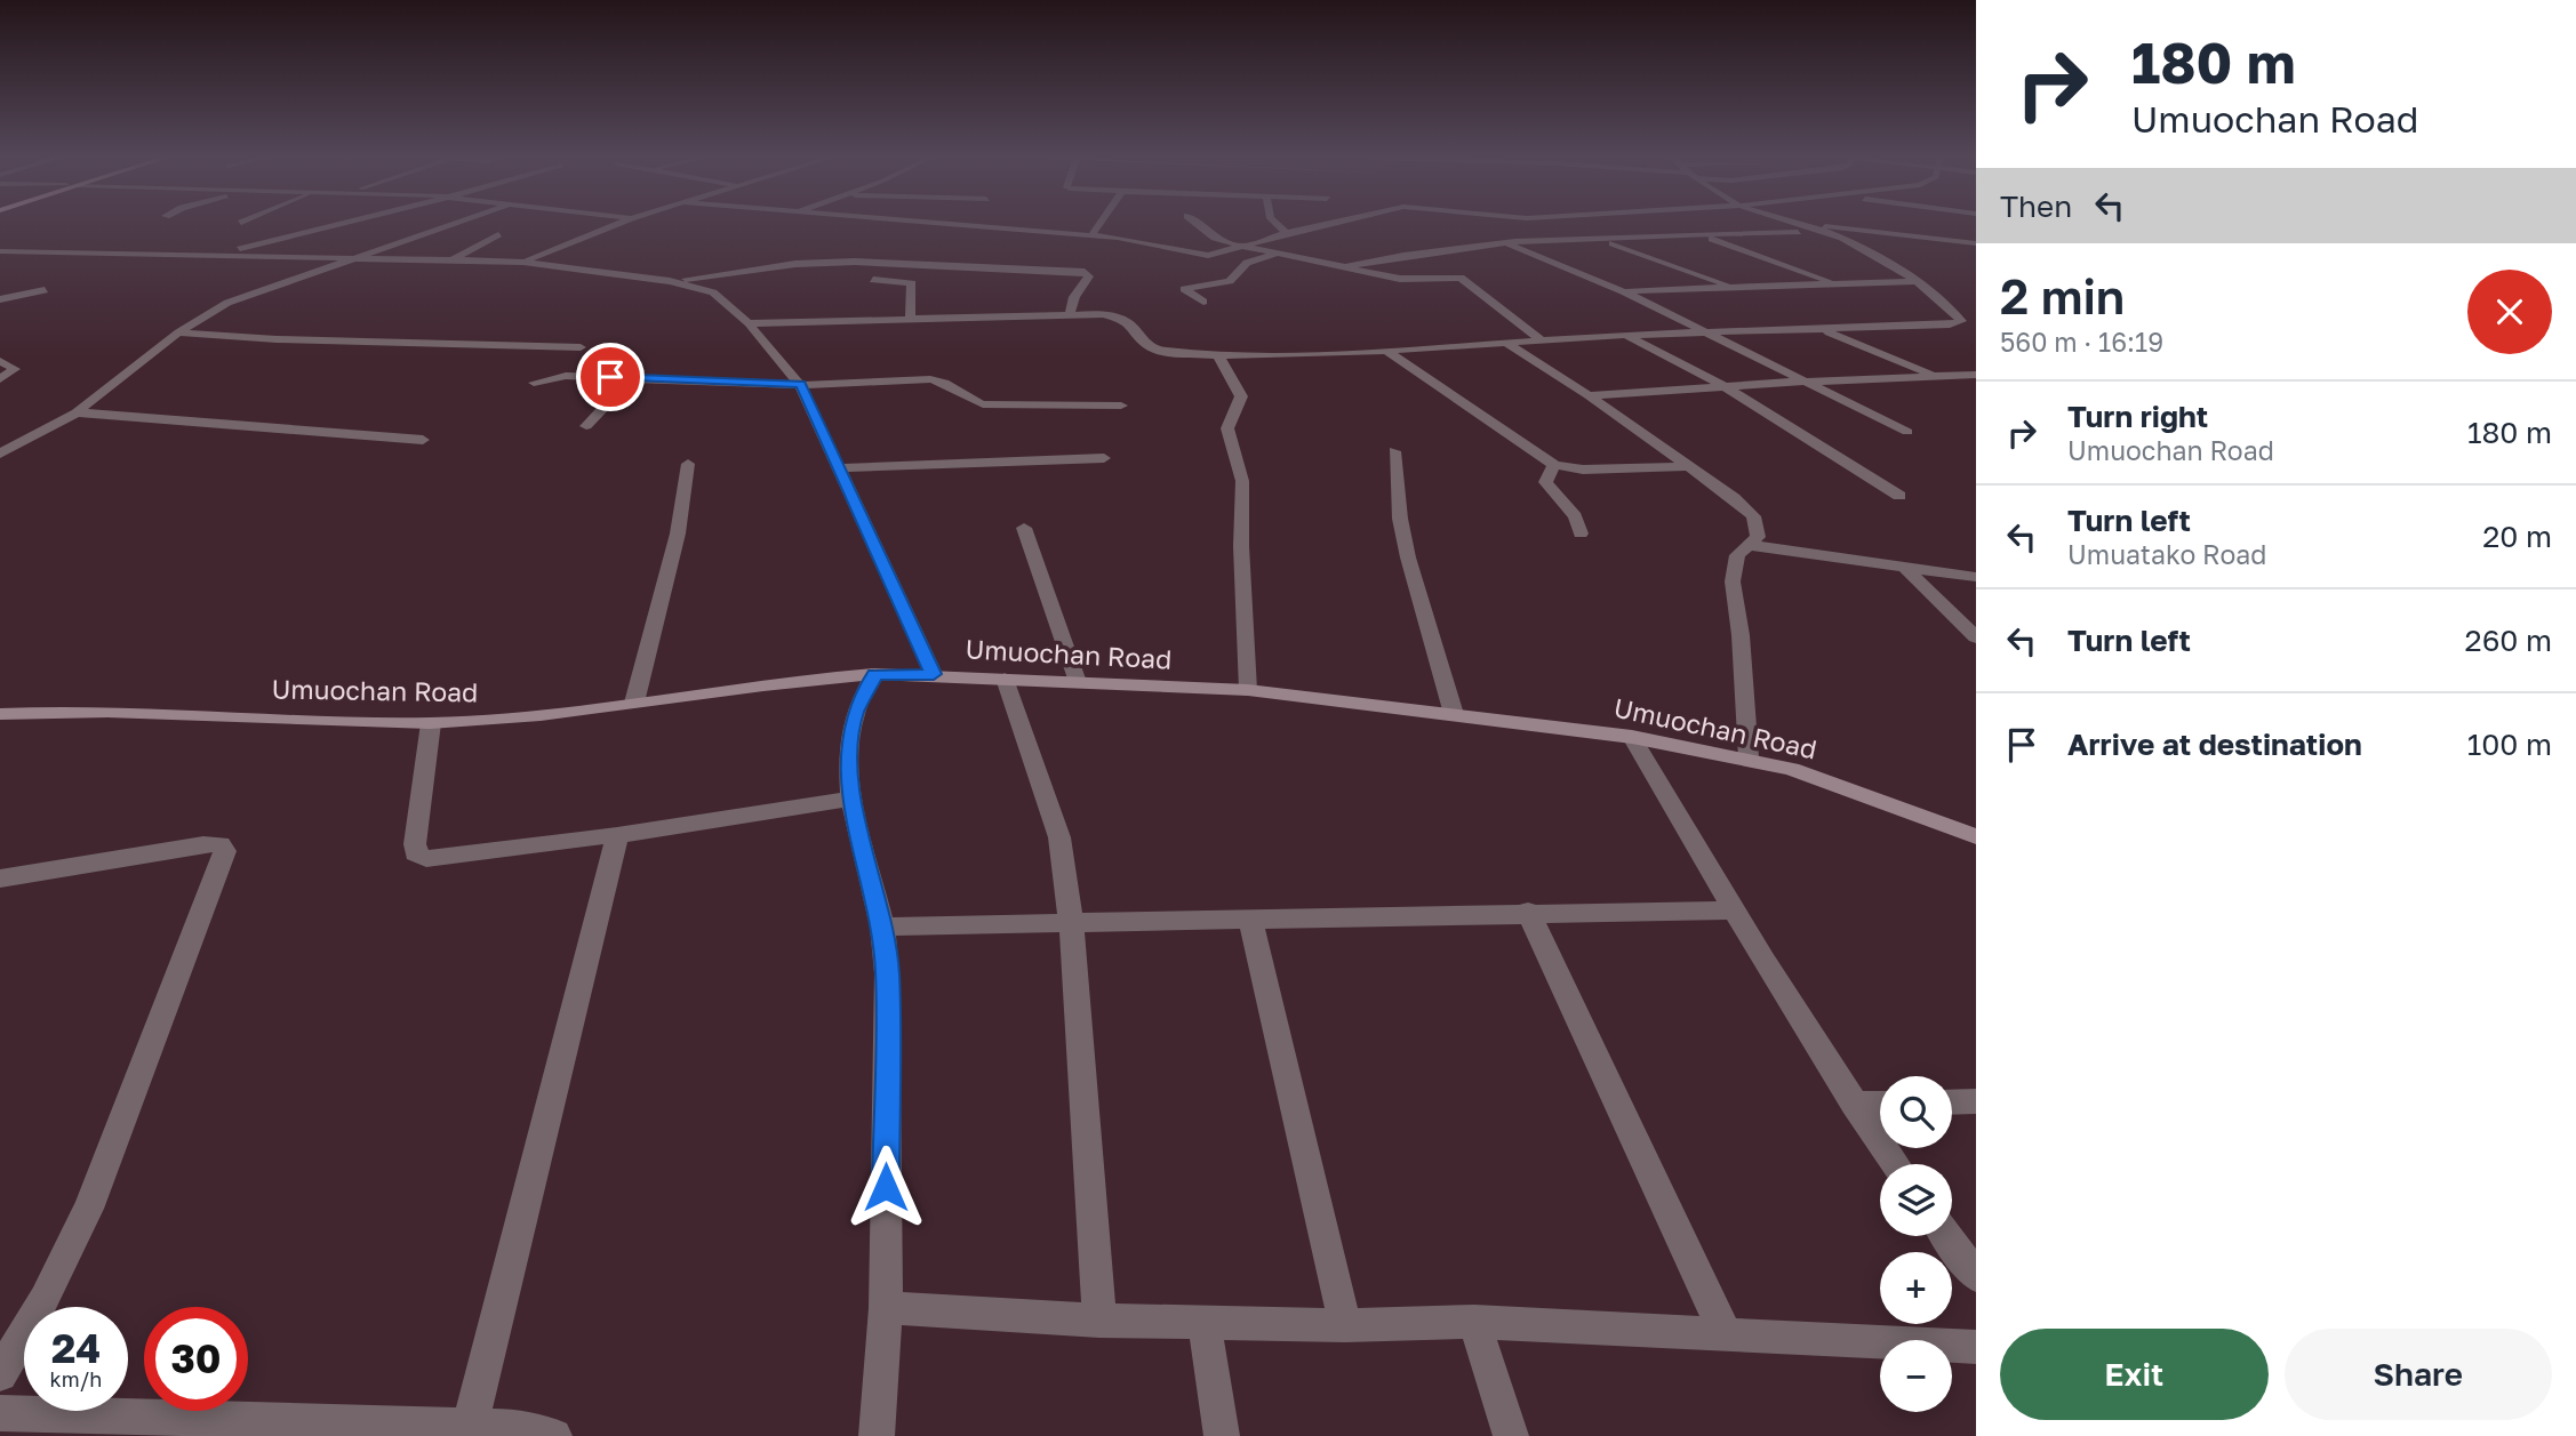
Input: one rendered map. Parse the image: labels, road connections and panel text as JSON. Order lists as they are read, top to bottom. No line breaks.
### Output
{"streets":{"street":["Umuochan Road"]},"page":{"turn":["180 m","Umuochan Road"],"then":"Then","heading":["2 min","560 m · 16:19"],"list":[{"name":"Turn right","note":"Umuochan Road","value":"180 m"},{"name":"Turn left","note":"Umuatako Road","value":"20 m"},{"name":"Turn left","value":"260 m"},{"name":"Arrive at destination","value":"100 m"}],"map_buttons":["+","−"],"speed":"24 km/h","limit":"30","buttons":["Exit","Share"]}}
